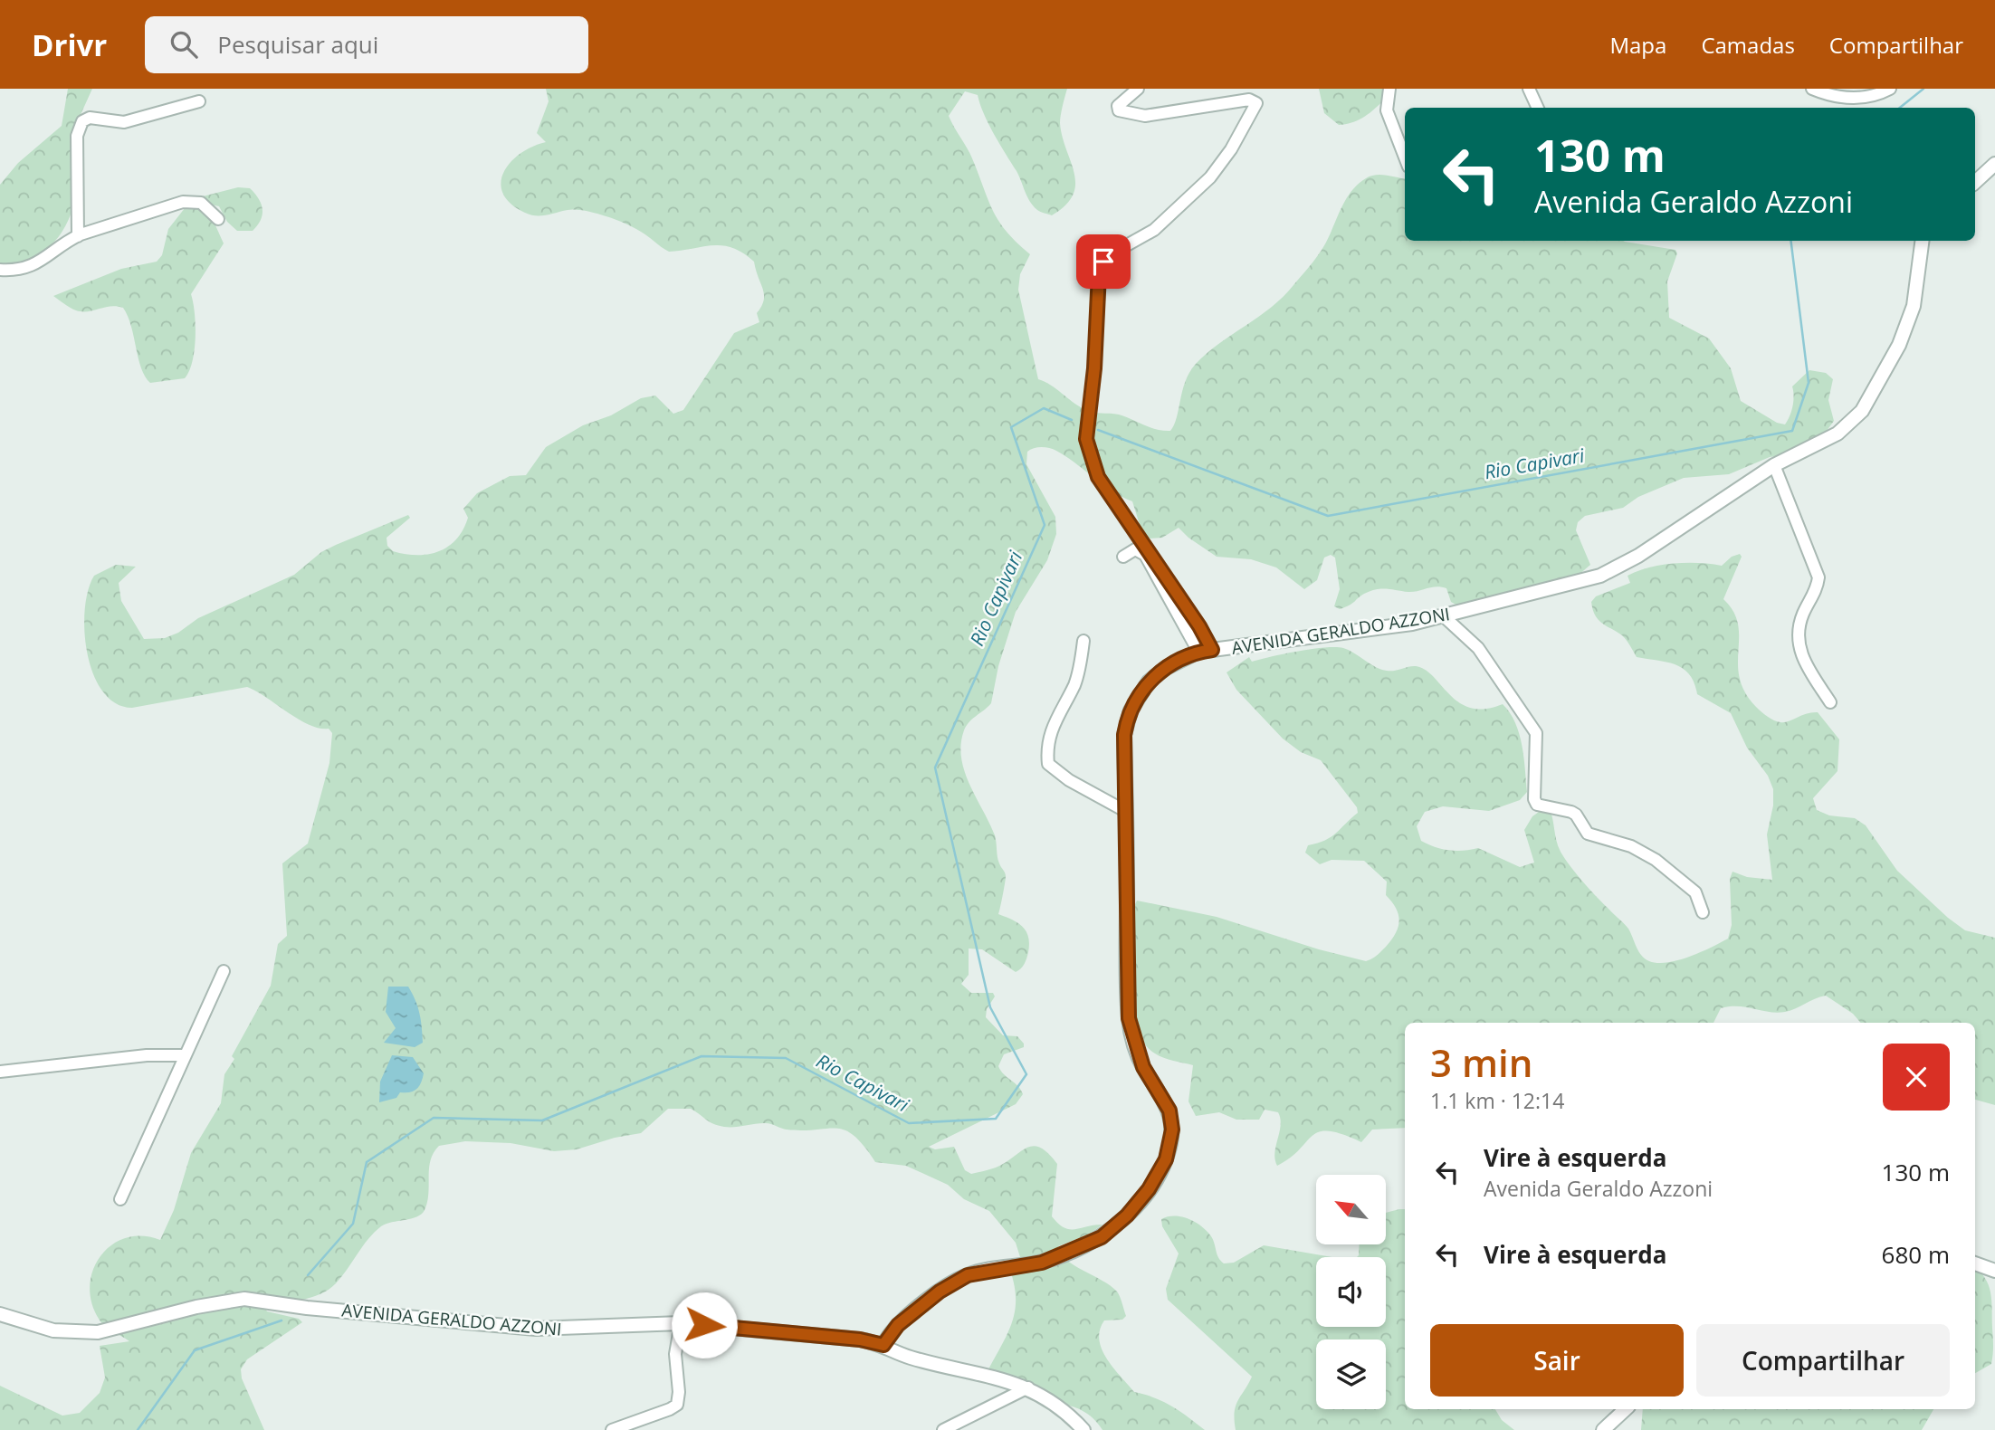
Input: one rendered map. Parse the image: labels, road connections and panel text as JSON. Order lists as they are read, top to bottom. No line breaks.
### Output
{"streets":{"street":["AVENIDA GERALDO AZZONI"]},"water":["Rio Capivari"],"north":"top left","page":{"header":"Drivr","search":"Pesquisar aqui","nav":["Mapa","Camadas","Compartilhar"],"turn":["130 m","Avenida Geraldo Azzoni"],"heading":["3 min","1.1 km · 12:14"],"list":[{"name":"Vire à esquerda","note":"Avenida Geraldo Azzoni","value":"130 m"},{"name":"Vire à esquerda","value":"680 m"}],"buttons":["Sair","Compartilhar"]}}
